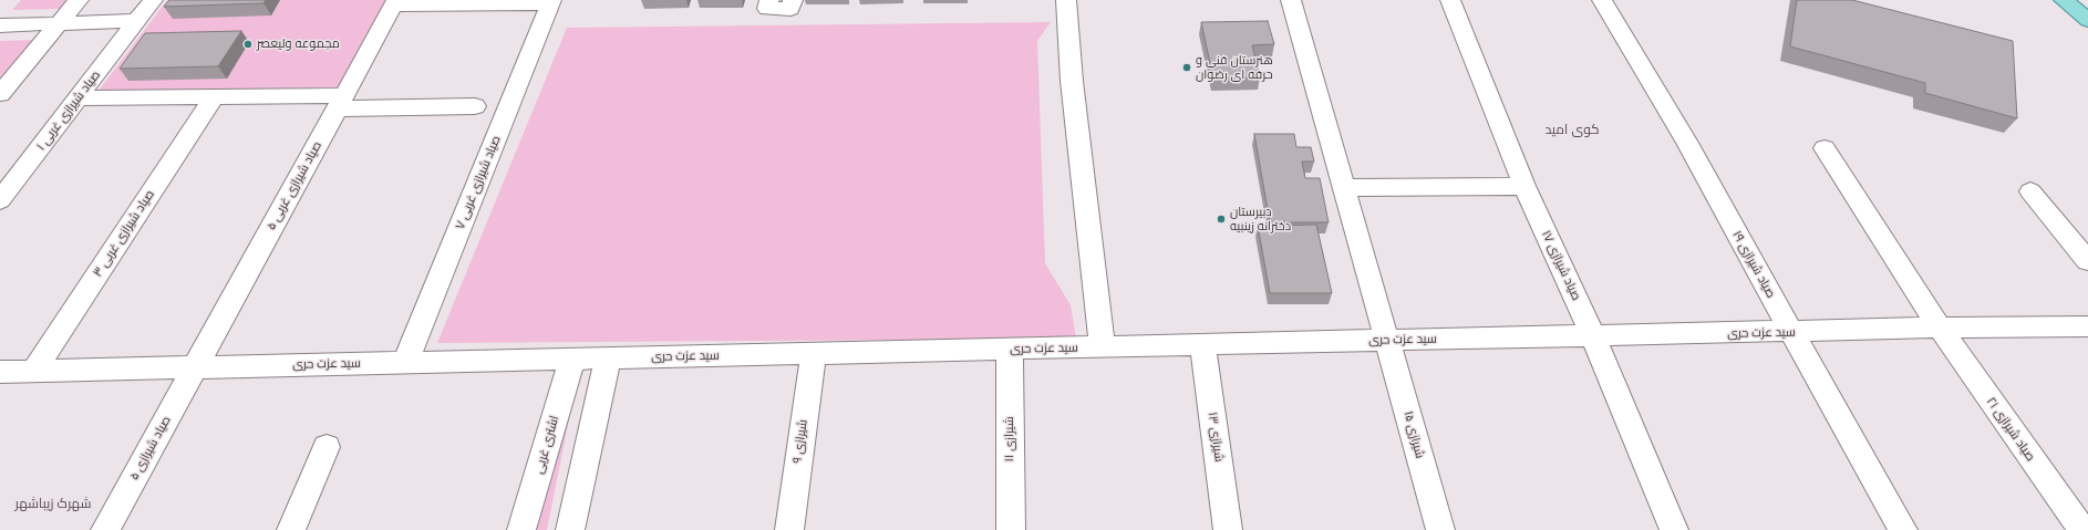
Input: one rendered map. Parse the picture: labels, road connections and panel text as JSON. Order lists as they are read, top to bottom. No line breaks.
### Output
{"streets":{"street":["صیاد شیرازی غربی ۱","صیاد شیرازی غربی ۷","صیاد شیرازی غربی ۵","صیاد شیرازی غربی ۳","صیاد شیرازی ۱۹","صیاد شیرازی ۱۷","سید عزت حری","صیاد شیرازی ۲۱","شیرازی ۱۵","شیرازی ۱۳","شیرازی ۱۱","شیرازی ۹","اشتری غربی","صیاد شیرازی ۵"]},"crossings":[["صیاد شیرازی غربی ۷","سید عزت حری"],["صیاد شیرازی غربی ۵","سید عزت حری"],["صیاد شیرازی غربی ۵","صیاد شیرازی ۵"],["صیاد شیرازی غربی ۳","سید عزت حری"],["صیاد شیرازی ۱۹","سید عزت حری"],["صیاد شیرازی ۱۷","سید عزت حری"],["سید عزت حری","صیاد شیرازی ۲۱"],["سید عزت حری","شیرازی ۱۵"],["سید عزت حری","شیرازی ۱۳"],["سید عزت حری","شیرازی ۱۱"],["سید عزت حری","شیرازی ۹"],["سید عزت حری","اشتری غربی"],["سید عزت حری","صیاد شیرازی ۵"]],"districts":["کوی امید","شهرک زیباشهر"],"places":["مجموعه ولیعصر","هنرستان فنی و حرفه ای رضوان","دبیرستان دخترانه زینبیه"]}
